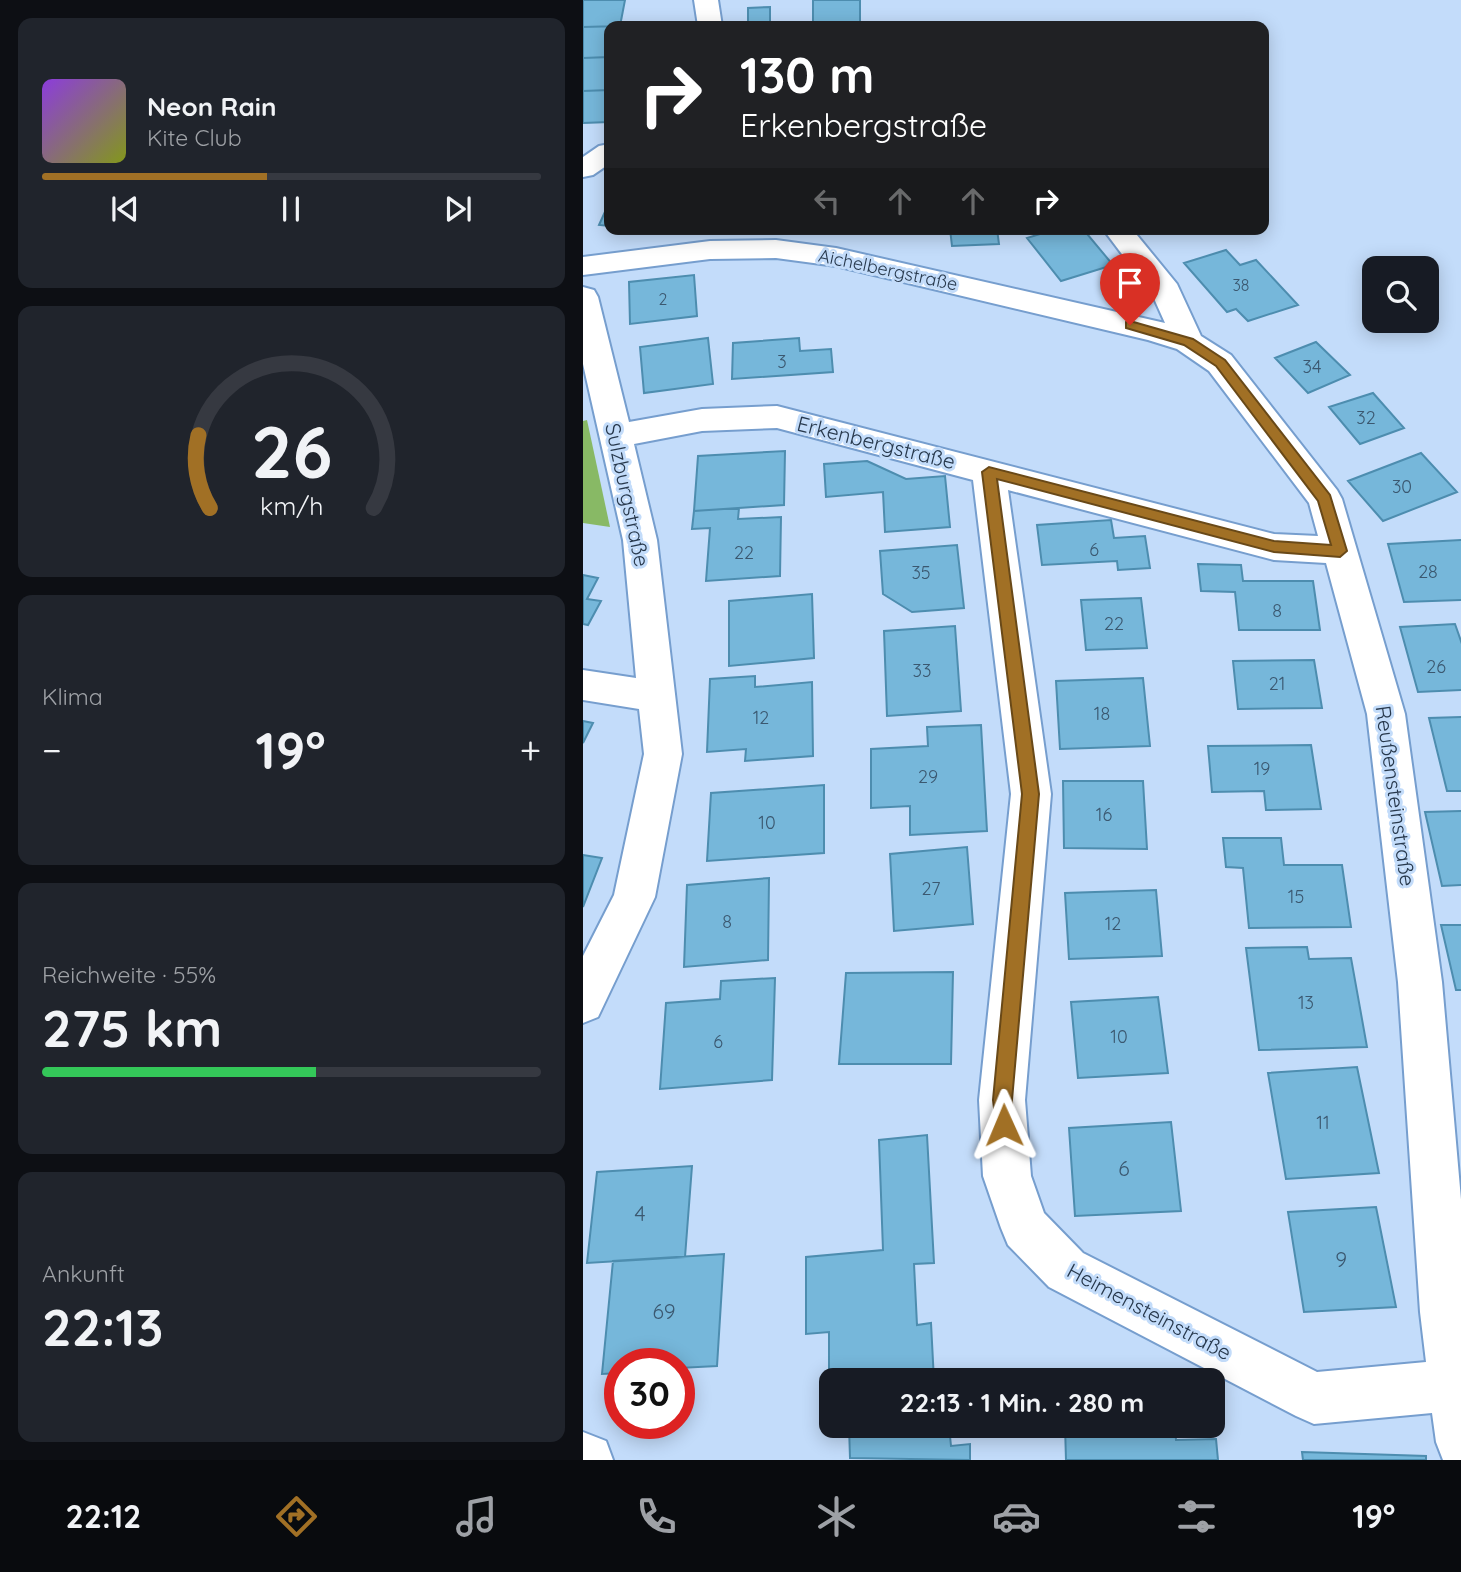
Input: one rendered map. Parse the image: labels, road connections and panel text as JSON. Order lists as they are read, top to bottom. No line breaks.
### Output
{"streets":{"street":["Aichelbergstraße","Erkenbergstraße","Sulzburgstraße","Reußensteinstraße","Heimensteinstraße"]},"crossings":[["Aichelbergstraße","Reußensteinstraße"],["Erkenbergstraße","Sulzburgstraße"],["Erkenbergstraße","Reußensteinstraße"],["Erkenbergstraße","Heimensteinstraße"],["Reußensteinstraße","Heimensteinstraße"]],"house_numbers":["38","2","3","34","32","30","6","22","28","35","8","22","26","33","21","18","12","19","29","16","10","27","15","8","12","13","10","6","11","6","4","9","69"],"page":{"turn":["130 m","Erkenbergstraße"],"song":["Neon Rain","Kite Club"],"tile":["Klima",["Reichweite · 55%","275 km"],["Ankunft","22:13"]],"heat":["−","19°","+"],"limit":"30","trip":"22:13 · 1 Min. · 280 m","tabs":["22:12","19°"],"gauge":["26","km/h"]}}
